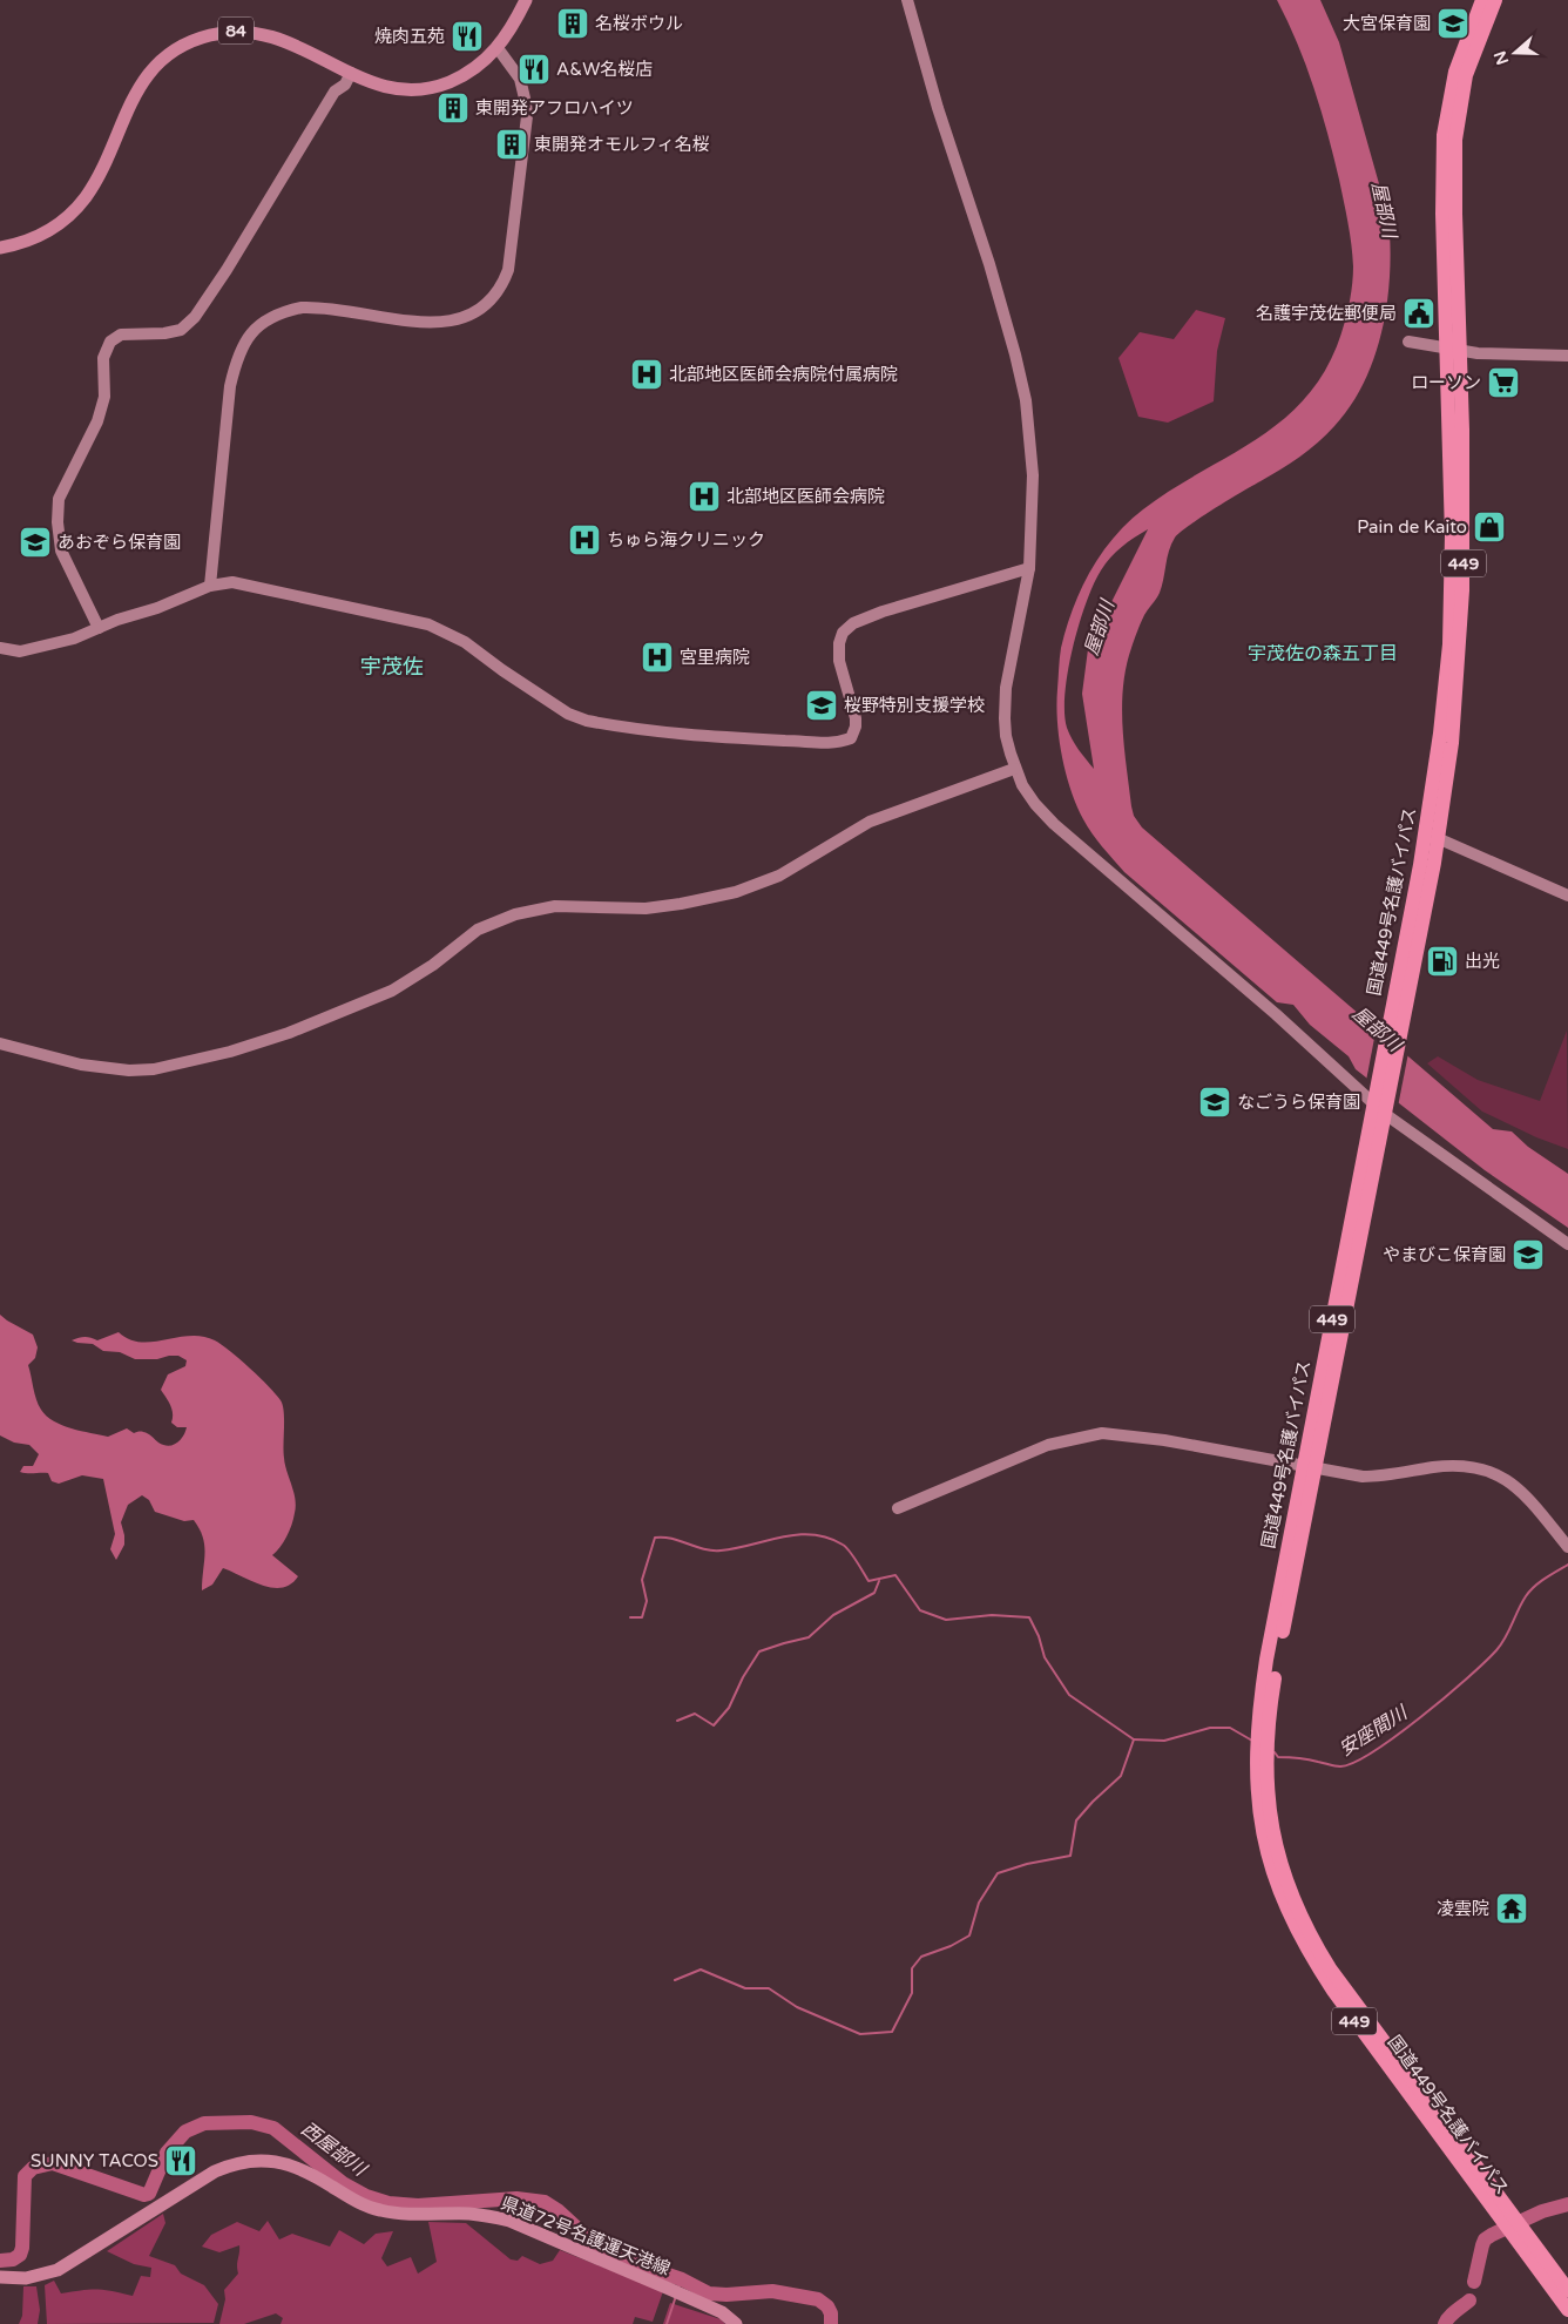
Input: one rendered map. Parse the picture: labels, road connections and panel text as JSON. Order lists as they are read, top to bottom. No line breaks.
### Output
{"streets":{"highway":["449","国道449号名護バイパス"],"main road":["84","県道72号名護運天港線"]},"districts":["宇茂佐の森五丁目","宇茂佐"],"water":["屋部川","安座間川","西屋部川"],"places":{"building":["名桜ボウル","東開発アフロハイツ","東開発オモルフィ名桜"],"school or university":["大宮保育園","あおぞら保育園","桜野特別支援学校","なごうら保育園","やまびこ保育園"],"restaurant":["焼肉五苑","A&W名桜店","SUNNY TACOS"],"public building":["名護宇茂佐郵便局"],"hospital":["北部地区医師会病院付属病院","北部地区医師会病院","ちゅら海クリニック","宮里病院"],"supermarket":["ローソン"],"shop":["Pain de Kaito"],"fuel station":["出光"],"temple":["凌雲院"]},"north":"left"}
